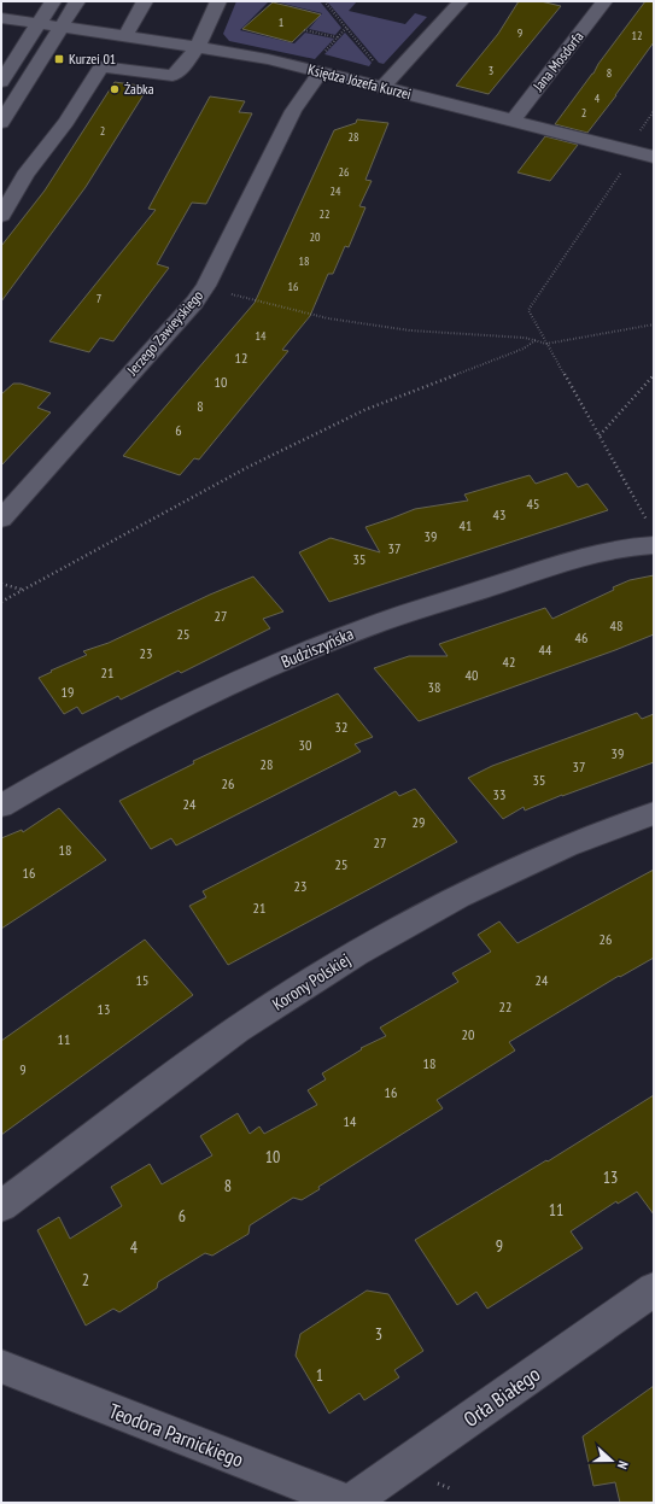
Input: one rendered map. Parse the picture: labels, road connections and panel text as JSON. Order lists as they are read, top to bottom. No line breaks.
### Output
{"streets":{"street":["Jana Mosdorfa","Księdza Józefa Kurzei","Jerzego Zawieyskiego","Budziszyńska","Korony Polskiej","Orła Białego","Teodora Parnickiego"]},"crossings":[["Jana Mosdorfa","Księdza Józefa Kurzei"],["Księdza Józefa Kurzei","Jerzego Zawieyskiego"],["Orła Białego","Teodora Parnickiego"]],"places":{"transit":["Kurzei 01"],"other":["Żabka"]},"house_numbers":["1","9","12","3","8","4","2","2","28","26","24","22","20","18","16","7","14","12","10","8","6","45","43","41","39","37","35","27","48","25","46","44","23","42","21","40","38","19","32","30","39","28","37","35","26","33","24","29","27","18","25","16","23","21","26","15","24","22","13","20","11","18","9","16","14","10","13","8","11","6","9","4","2","3","1"],"north":"right"}
